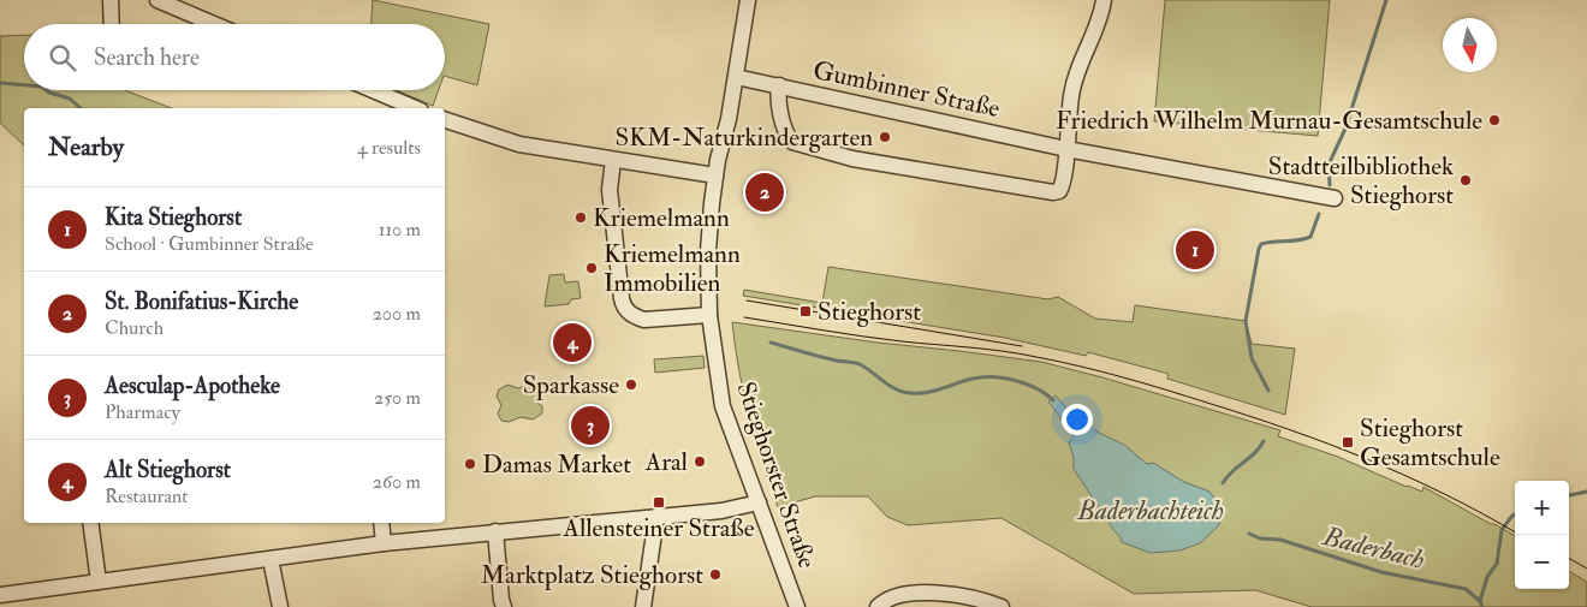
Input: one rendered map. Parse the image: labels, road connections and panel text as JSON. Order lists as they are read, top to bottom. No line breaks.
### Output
{"streets":{"street":["Gumbinner Straße","Stieghorster Straße"]},"crossings":[["Gumbinner Straße","Stieghorster Straße"]],"water":["Baderbachteich","Baderbach"],"places":{"other":["Friedrich Wilhelm Murnau-Gesamtschule","SKM-Naturkindergarten","Stadtteilbibliothek Stieghorst","Kriemelmann","Kriemelmann Immobilien","Sparkasse","Aral","Damas Market","Marktplatz Stieghorst"],"transit":["Stieghorst","Stieghorst Gesamtschule","Allensteiner Straße"]},"north":"bottom","page":{"search":"Search here","heading":["Nearby","4 results"],"pins":["2","1","4","3"],"list":[{"mark":"1","name":"Kita Stieghorst","note":"School · Gumbinner Straße","value":"110 m"},{"mark":"2","name":"St. Bonifatius-Kirche","note":"Church","value":"200 m"},{"mark":"3","name":"Aesculap-Apotheke","note":"Pharmacy","value":"250 m"},{"mark":"4","name":"Alt Stieghorst","note":"Restaurant","value":"260 m"}],"map_buttons":["+","−"]}}
